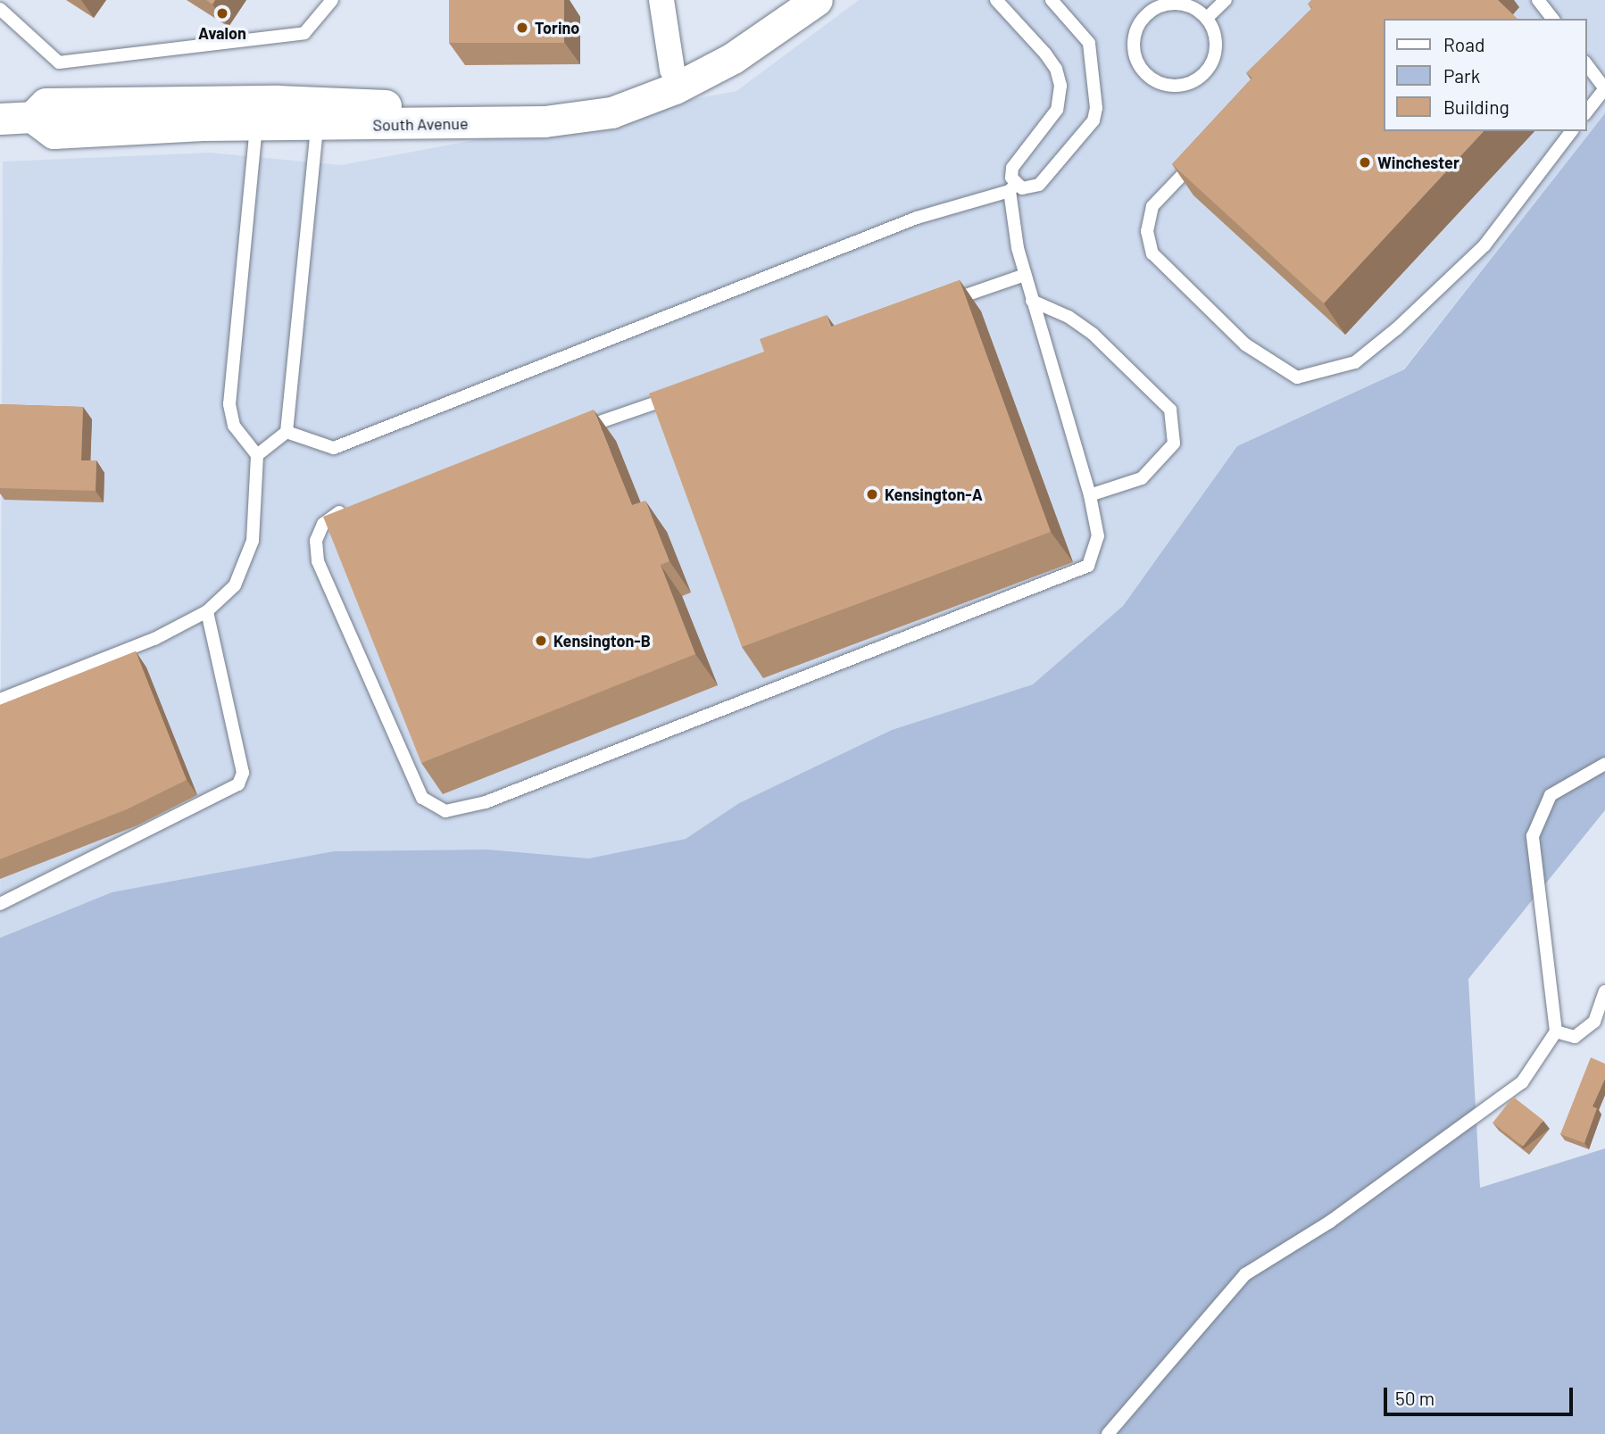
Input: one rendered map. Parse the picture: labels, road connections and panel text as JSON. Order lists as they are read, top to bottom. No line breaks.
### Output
{"streets":{"street":["South Avenue"]},"places":["Avalon","Torino","Winchester","Kensington-A","Kensington-B"],"legend":["Road","Park","Building"],"scale_bar":"50 m"}
